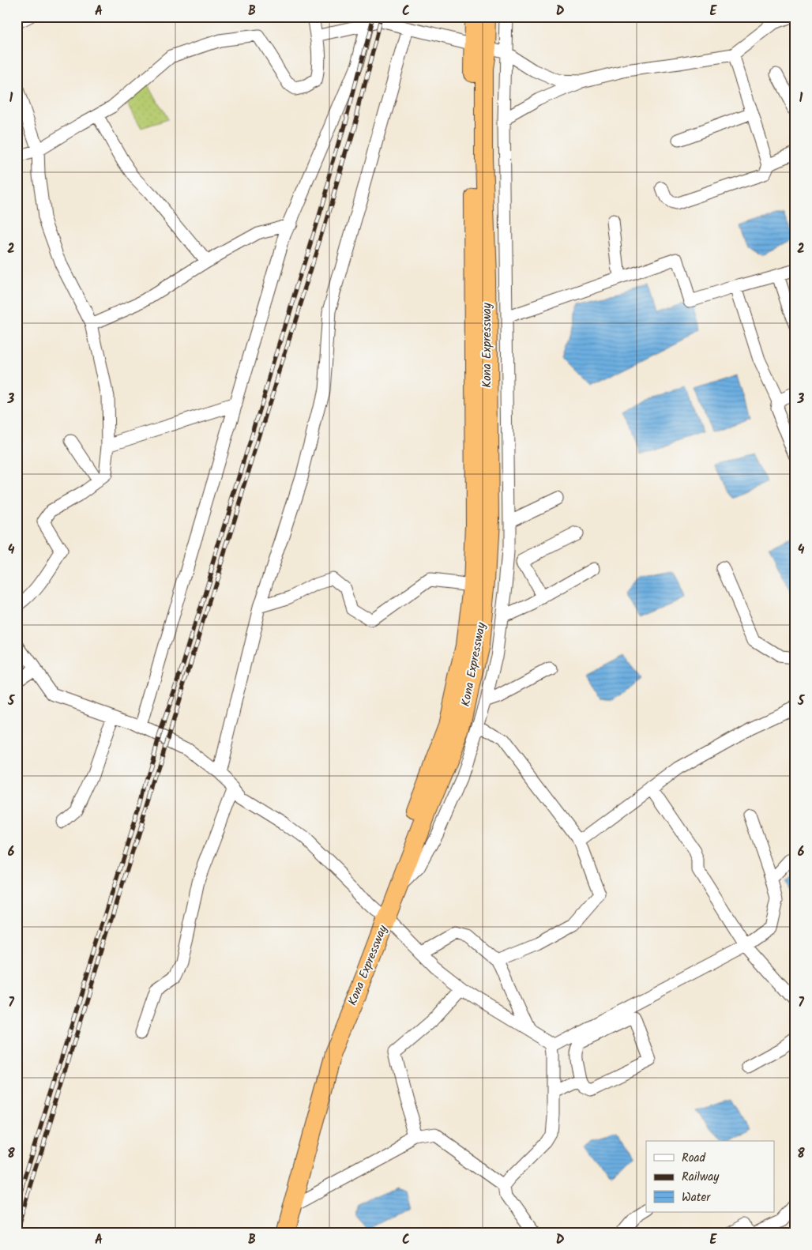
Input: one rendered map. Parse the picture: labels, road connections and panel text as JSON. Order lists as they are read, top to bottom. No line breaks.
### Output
{"streets":{"highway":["Kona Expressway"]},"legend":["Road","Railway","Water"],"grid":{"columns":["A","B","C","D","E"],"rows":["1","2","3","4","5","6","7","8"]}}
